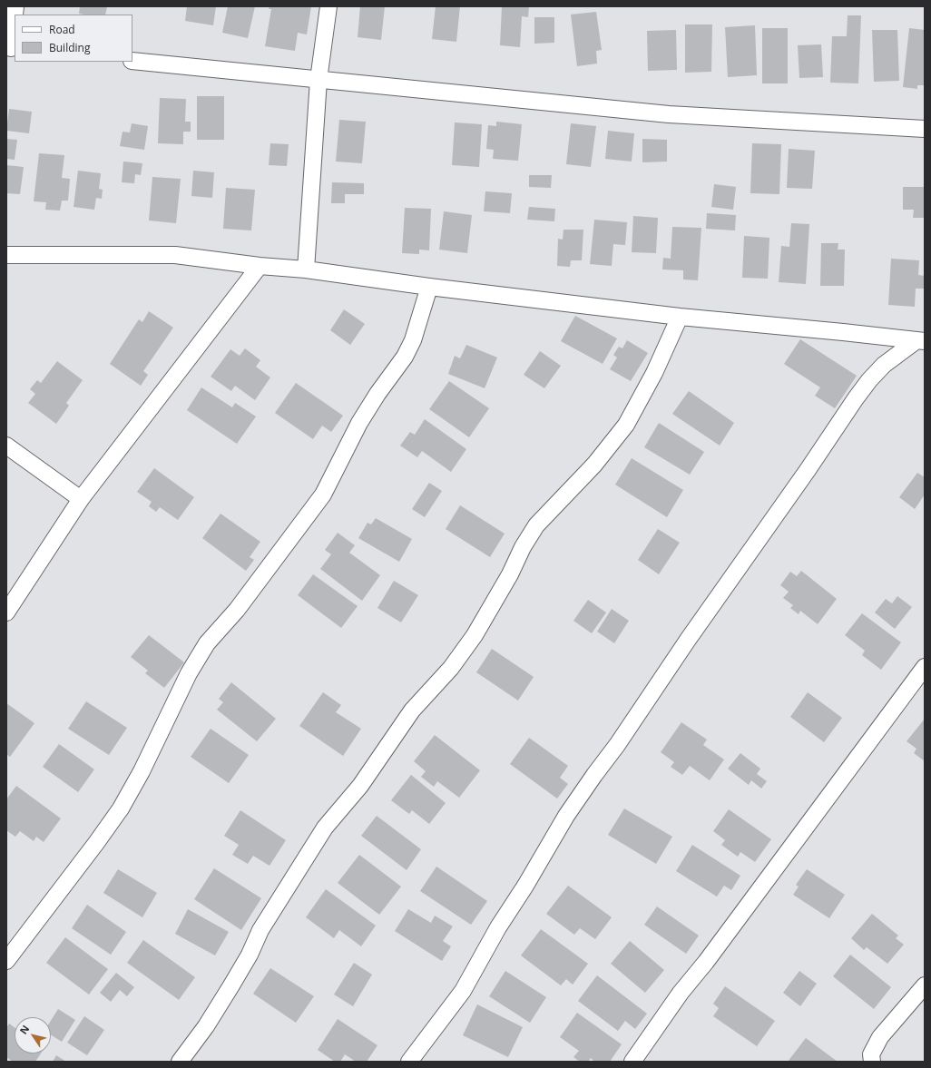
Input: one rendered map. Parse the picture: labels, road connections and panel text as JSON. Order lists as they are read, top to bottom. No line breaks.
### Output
{"legend":["Road","Building"],"north":"top left"}
